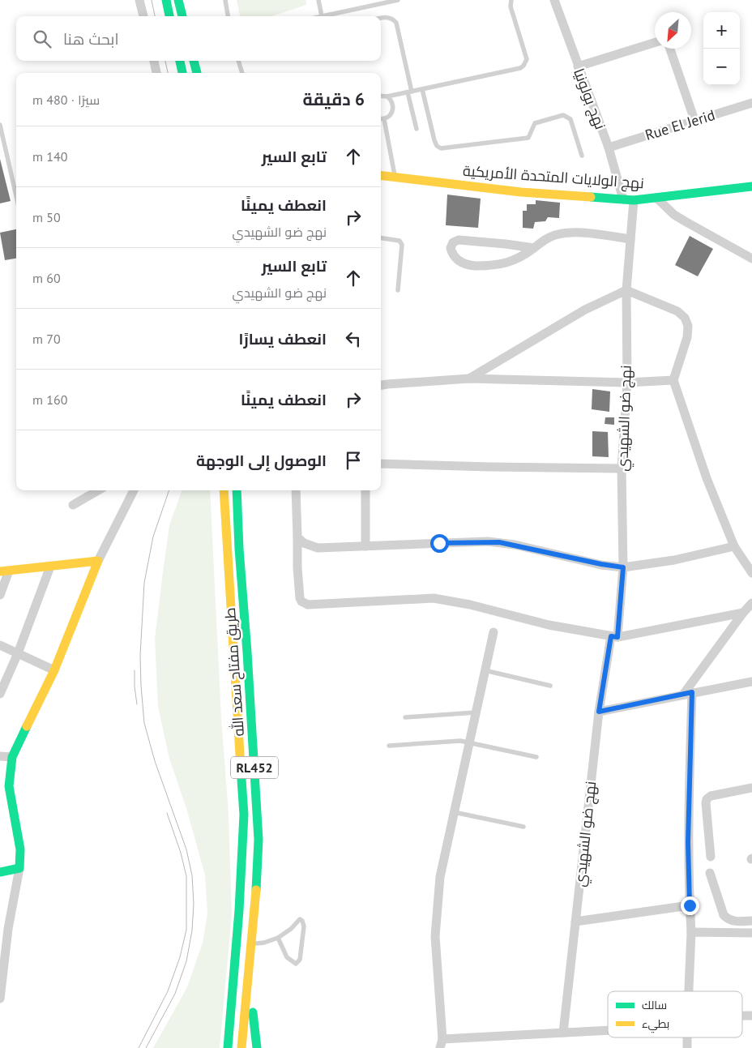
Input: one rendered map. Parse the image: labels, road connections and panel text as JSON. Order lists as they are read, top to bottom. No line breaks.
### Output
{"streets":{"main road":["نهج الولايات المتحدة الأمريكية","طريق مفتاح سعد الله","RL452"],"street":["نهج بولونيا","Rue El Jerid","نهج ضو الشهيدي"]},"crossings":[["نهج بولونيا","Rue El Jerid"],["نهج بولونيا","نهج الولايات المتحدة الأمريكية"],["نهج الولايات المتحدة الأمريكية","نهج ضو الشهيدي"]],"legend":["سالك","بطيء"],"north":"bottom left","page":{"map_buttons":["+","−"],"search":"ابحث هنا","heading":["6 دقيقة","سيرًا · 480 m"],"list":[["تابع السير","140 m"],["انعطف يمينًا","نهج ضو الشهيدي","50 m"],["تابع السير","نهج ضو الشهيدي","60 m"],["انعطف يسارًا","70 m"],["انعطف يمينًا","160 m"],"الوصول إلى الوجهة"]}}
